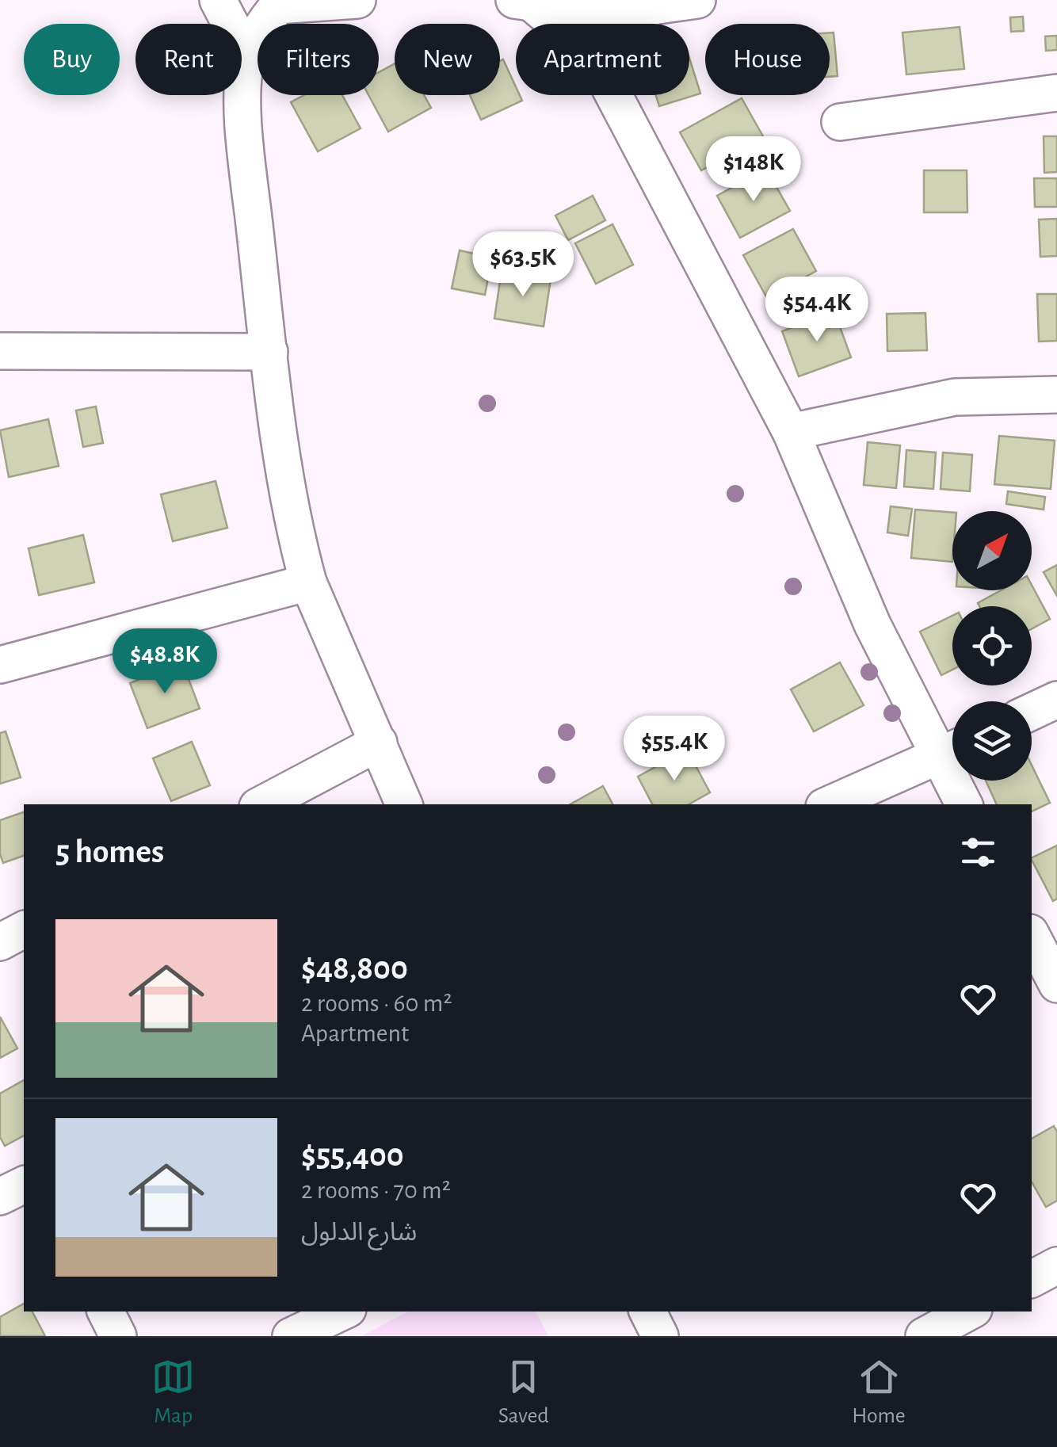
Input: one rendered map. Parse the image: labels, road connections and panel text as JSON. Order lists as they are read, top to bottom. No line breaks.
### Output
{"north":"top right","page":{"chip":["Buy","Rent","Filters","New","Apartment","House"],"price":["$148K","$63.5K","$54.4K","$48.8K","$55.4K"],"heading":"5 homes","list":[{"name":"$48,800","note":"2 rooms · 60 m² · Apartment"},{"name":"$55,400","note":"2 rooms · 70 m² · شارع الدلول"}],"tabs":["Map","Saved","Home"]}}
